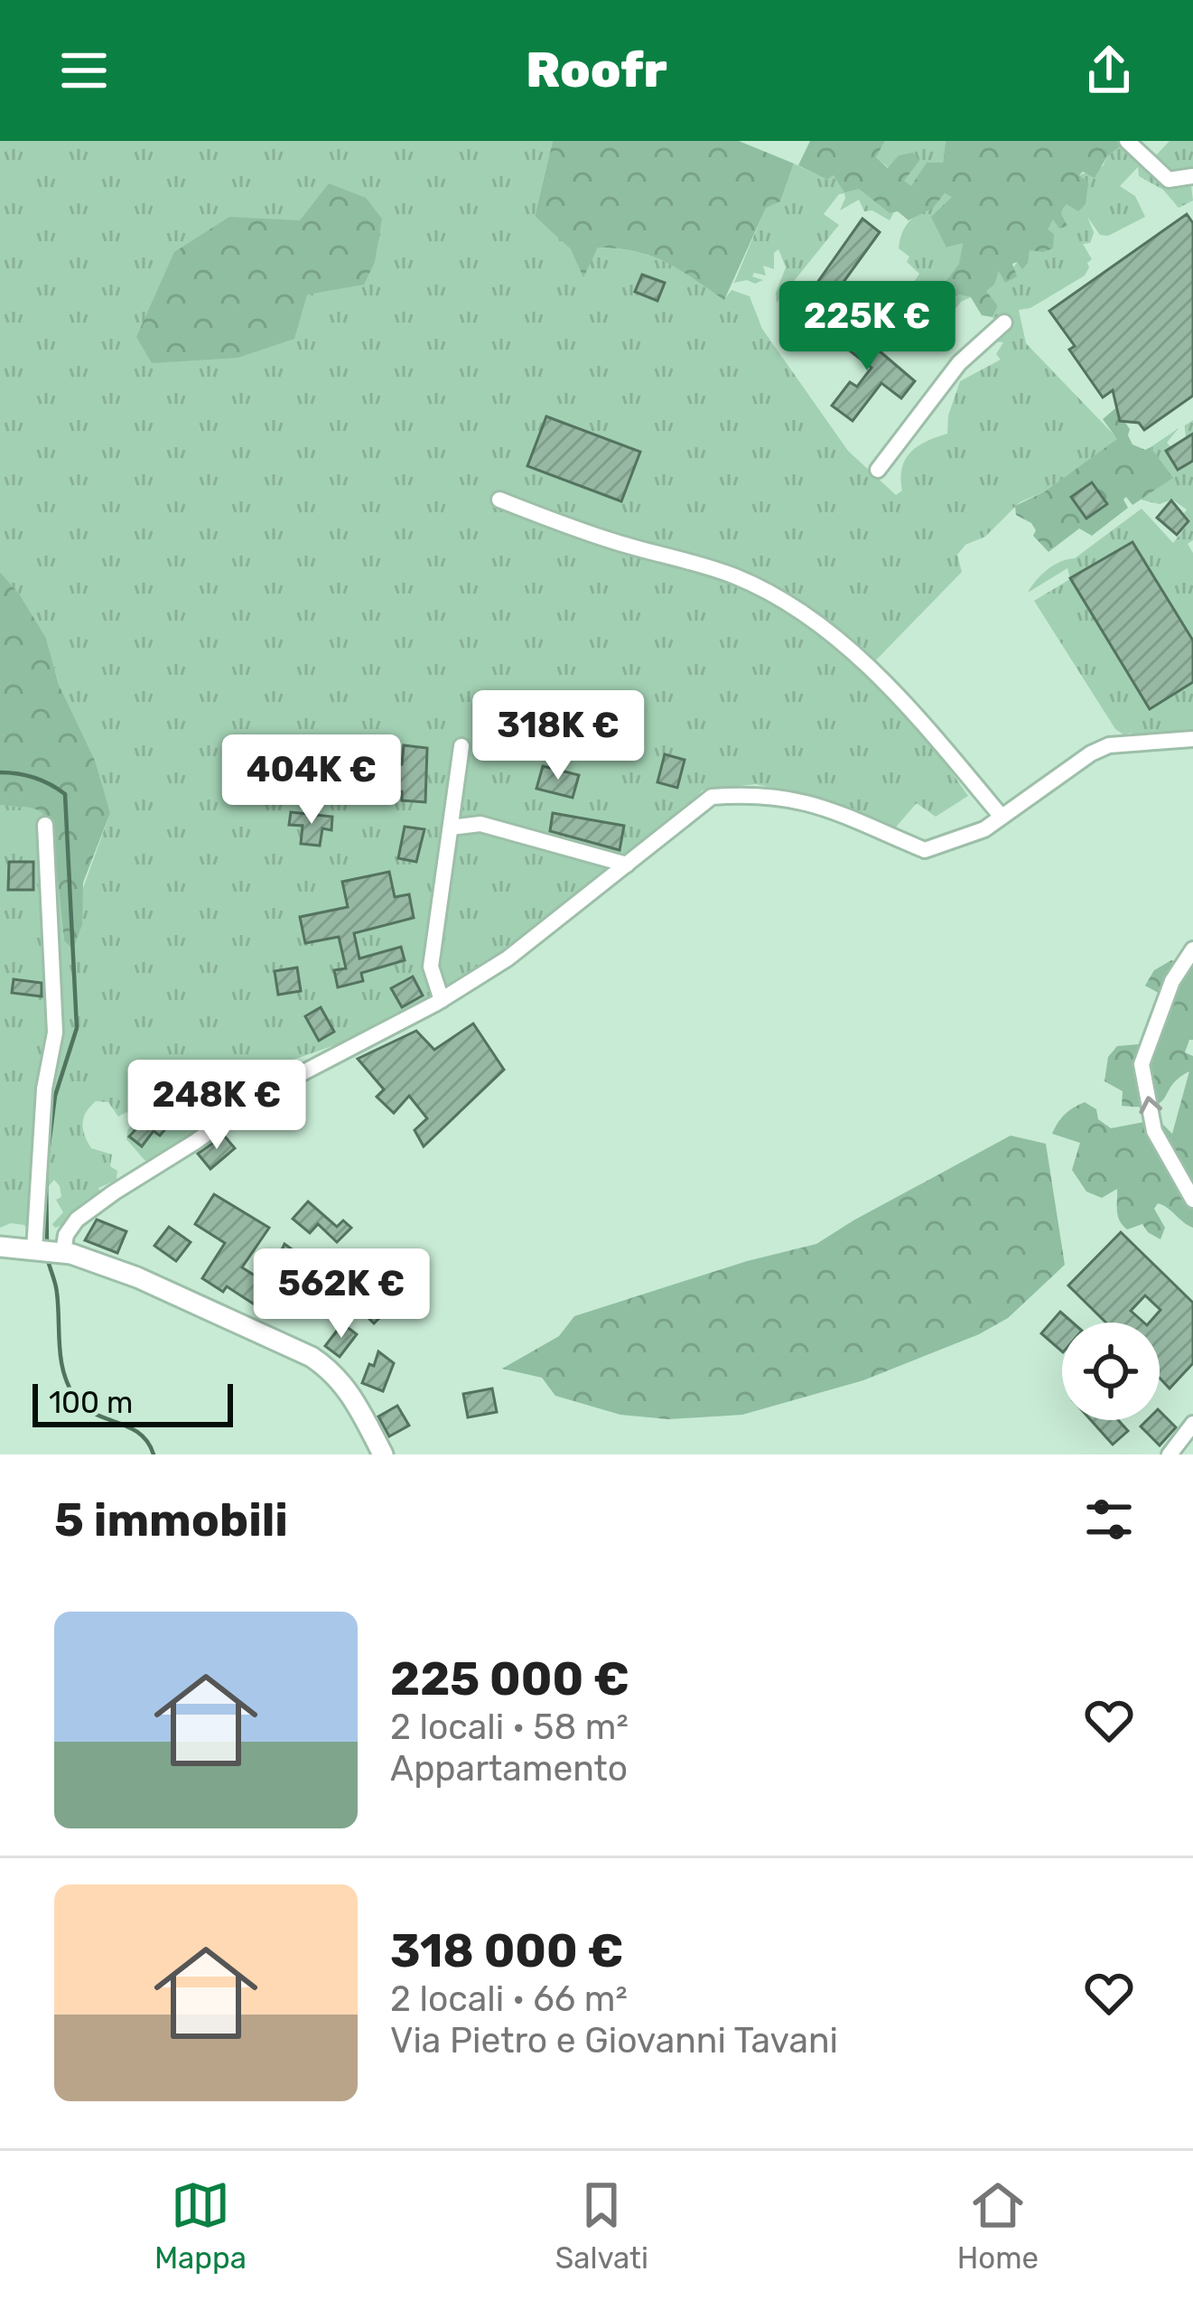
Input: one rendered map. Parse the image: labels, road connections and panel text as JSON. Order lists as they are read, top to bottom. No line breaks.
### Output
{"scale_bar":"100 m","page":{"header":"Roofr","price":["225K €","318K €","404K €","248K €","562K €"],"scale":"100 m","heading":"5 immobili","list":[{"name":"225 000 €","note":"2 locali · 58 m² · Appartamento"},{"name":"318 000 €","note":"2 locali · 66 m² · Via Pietro e Giovanni Tavani"}],"tabs":["Mappa","Salvati","Home"]}}
